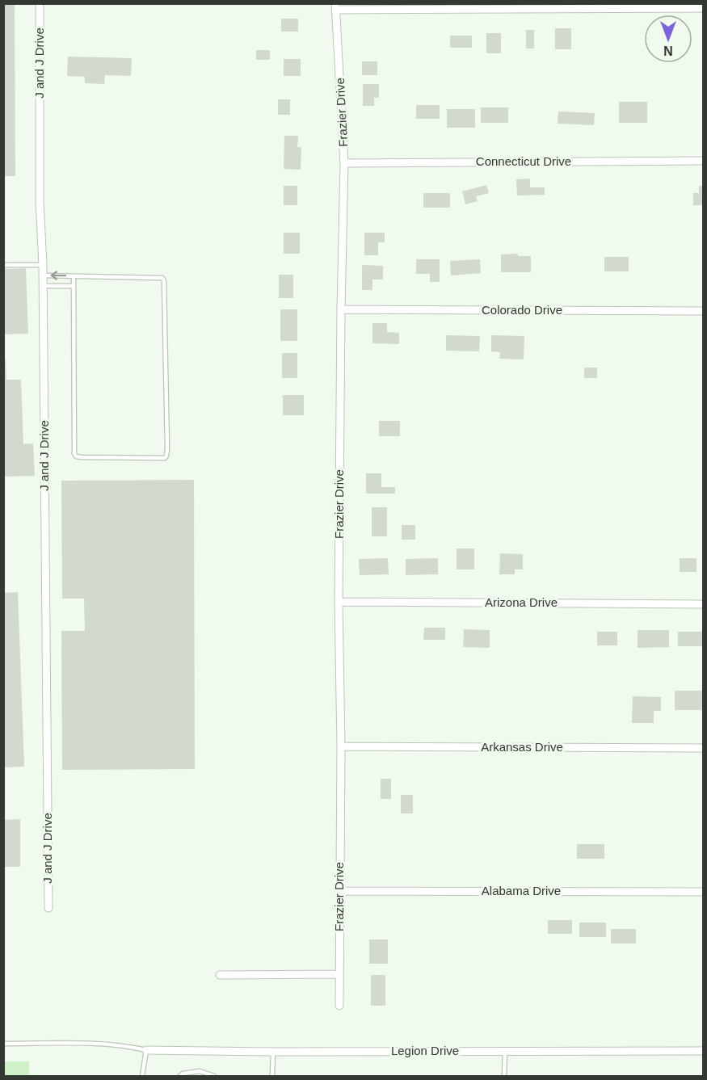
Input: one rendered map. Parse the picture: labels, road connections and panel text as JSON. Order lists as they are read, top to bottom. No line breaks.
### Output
{"streets":{"street":["J and J Drive","Frazier Drive","Connecticut Drive","Colorado Drive","Arizona Drive","Arkansas Drive","Alabama Drive","Legion Drive"]},"crossings":[["Frazier Drive","Connecticut Drive"],["Frazier Drive","Colorado Drive"],["Frazier Drive","Arizona Drive"],["Frazier Drive","Arkansas Drive"],["Frazier Drive","Alabama Drive"]],"north":"bottom"}
